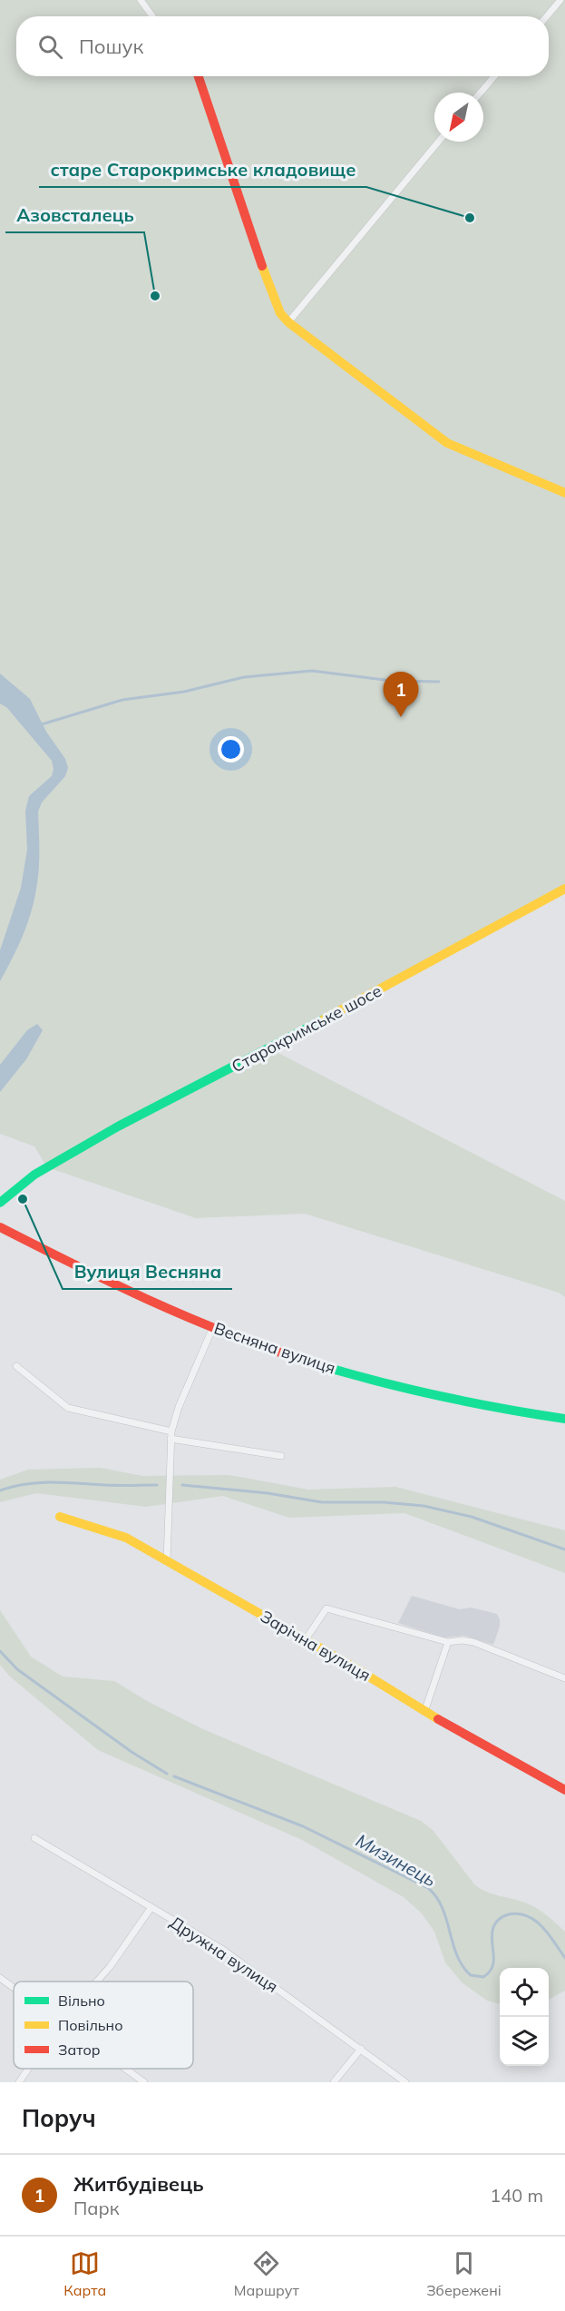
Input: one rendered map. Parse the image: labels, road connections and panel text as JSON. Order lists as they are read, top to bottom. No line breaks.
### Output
{"streets":{"street":["Старокримське шосе","Весняна вулиця","Зарічна вулиця","Дружна вулиця"]},"water":["Мизинець"],"places":["старе Старокримське кладовище","Азовсталець","Вулиця Весняна"],"legend":["Вільно","Повільно","Затор"],"north":"bottom left","page":{"search":"Пошук","pins":"1","heading":"Поруч","list":[{"mark":"1","name":"Житбудівець","note":"Парк","value":"140 m"}],"nav":["Карта","Маршрут","Збережені"]}}
